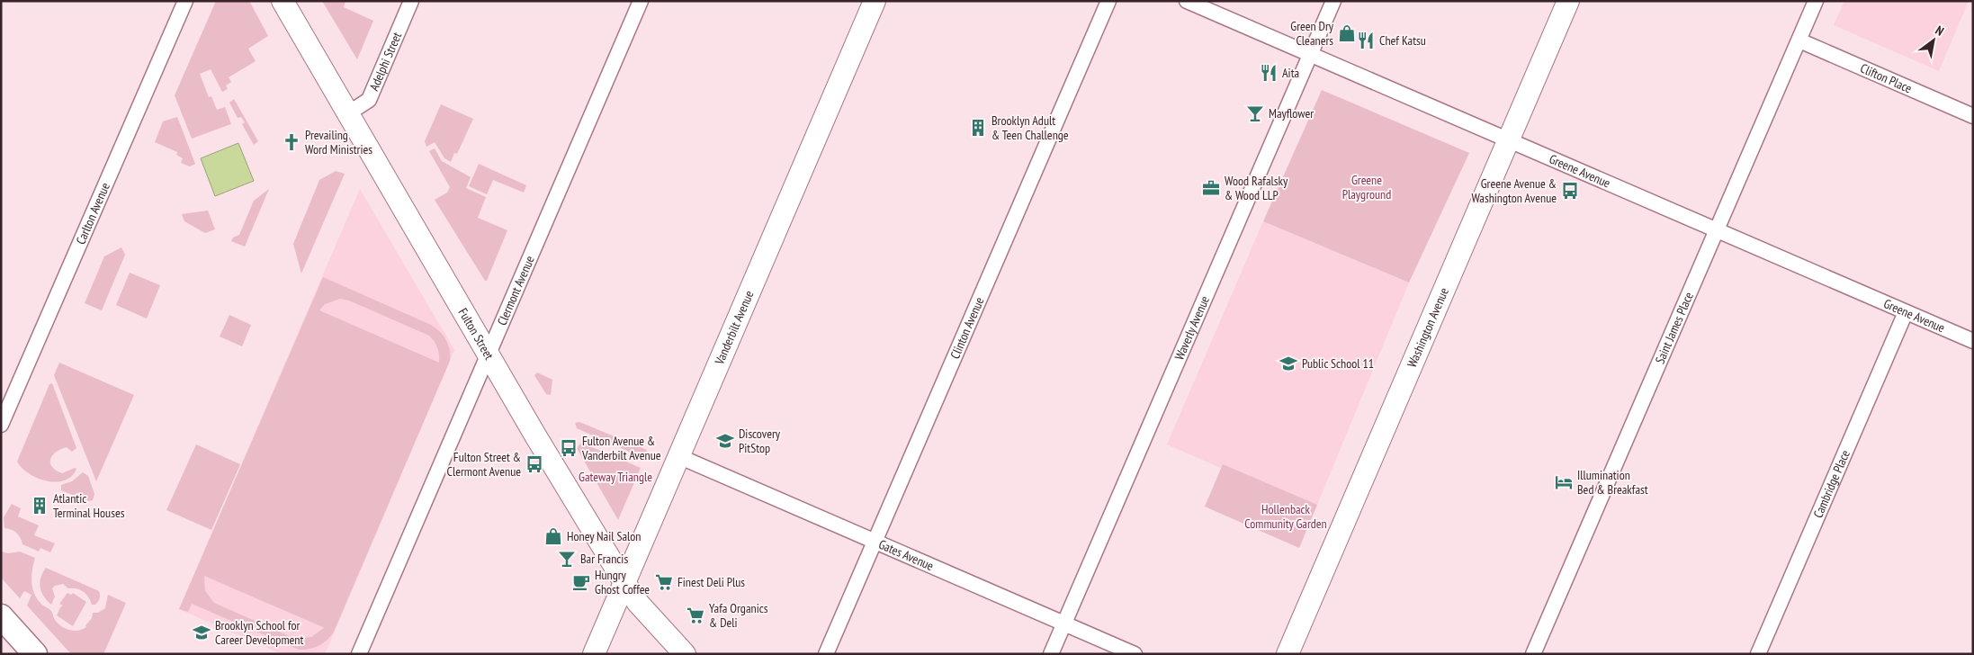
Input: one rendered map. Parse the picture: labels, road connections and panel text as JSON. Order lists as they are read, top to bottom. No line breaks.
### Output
{"streets":{"main road":["Vanderbilt Avenue","Washington Avenue","Fulton Street"],"street":["Adelphi Street","Clifton Place","Greene Avenue","Carlton Avenue","Clermont Avenue","Clinton Avenue","Waverly Avenue","Saint James Place","Cambridge Place","Gates Avenue"]},"crossings":[["Adelphi Street","Fulton Street"],["Clifton Place","Saint James Place"],["Greene Avenue","Waverly Avenue"],["Greene Avenue","Washington Avenue"],["Greene Avenue","Saint James Place"],["Greene Avenue","Cambridge Place"],["Clermont Avenue","Fulton Street"],["Vanderbilt Avenue","Fulton Street"],["Vanderbilt Avenue","Gates Avenue"],["Clinton Avenue","Gates Avenue"],["Waverly Avenue","Gates Avenue"]],"parks":["Greene Playground","Gateway Triangle","Hollenback Community Garden"],"places":{"shop":["Green Dry Cleaners","Honey Nail Salon"],"restaurant":["Chef Katsu","Aita"],"bar":["Mayflower","Bar Francis"],"building":["Brooklyn Adult & Teen Challenge","Atlantic Terminal Houses"],"church":["Prevailing Word Ministries"],"office":["Wood Rafalsky & Wood LLP"],"bus stop":["Greene Avenue & Washington Avenue","Fulton Avenue & Vanderbilt Avenue","Fulton Street & Clermont Avenue"],"school or university":["Public School 11","Discovery PitStop","Brooklyn School for Career Development"],"hotel":["Illumination Bed & Breakfast"],"cafe":["Hungry Ghost Coffee"],"supermarket":["Finest Deli Plus","Yafa Organics & Deli"]},"north":"top right"}
